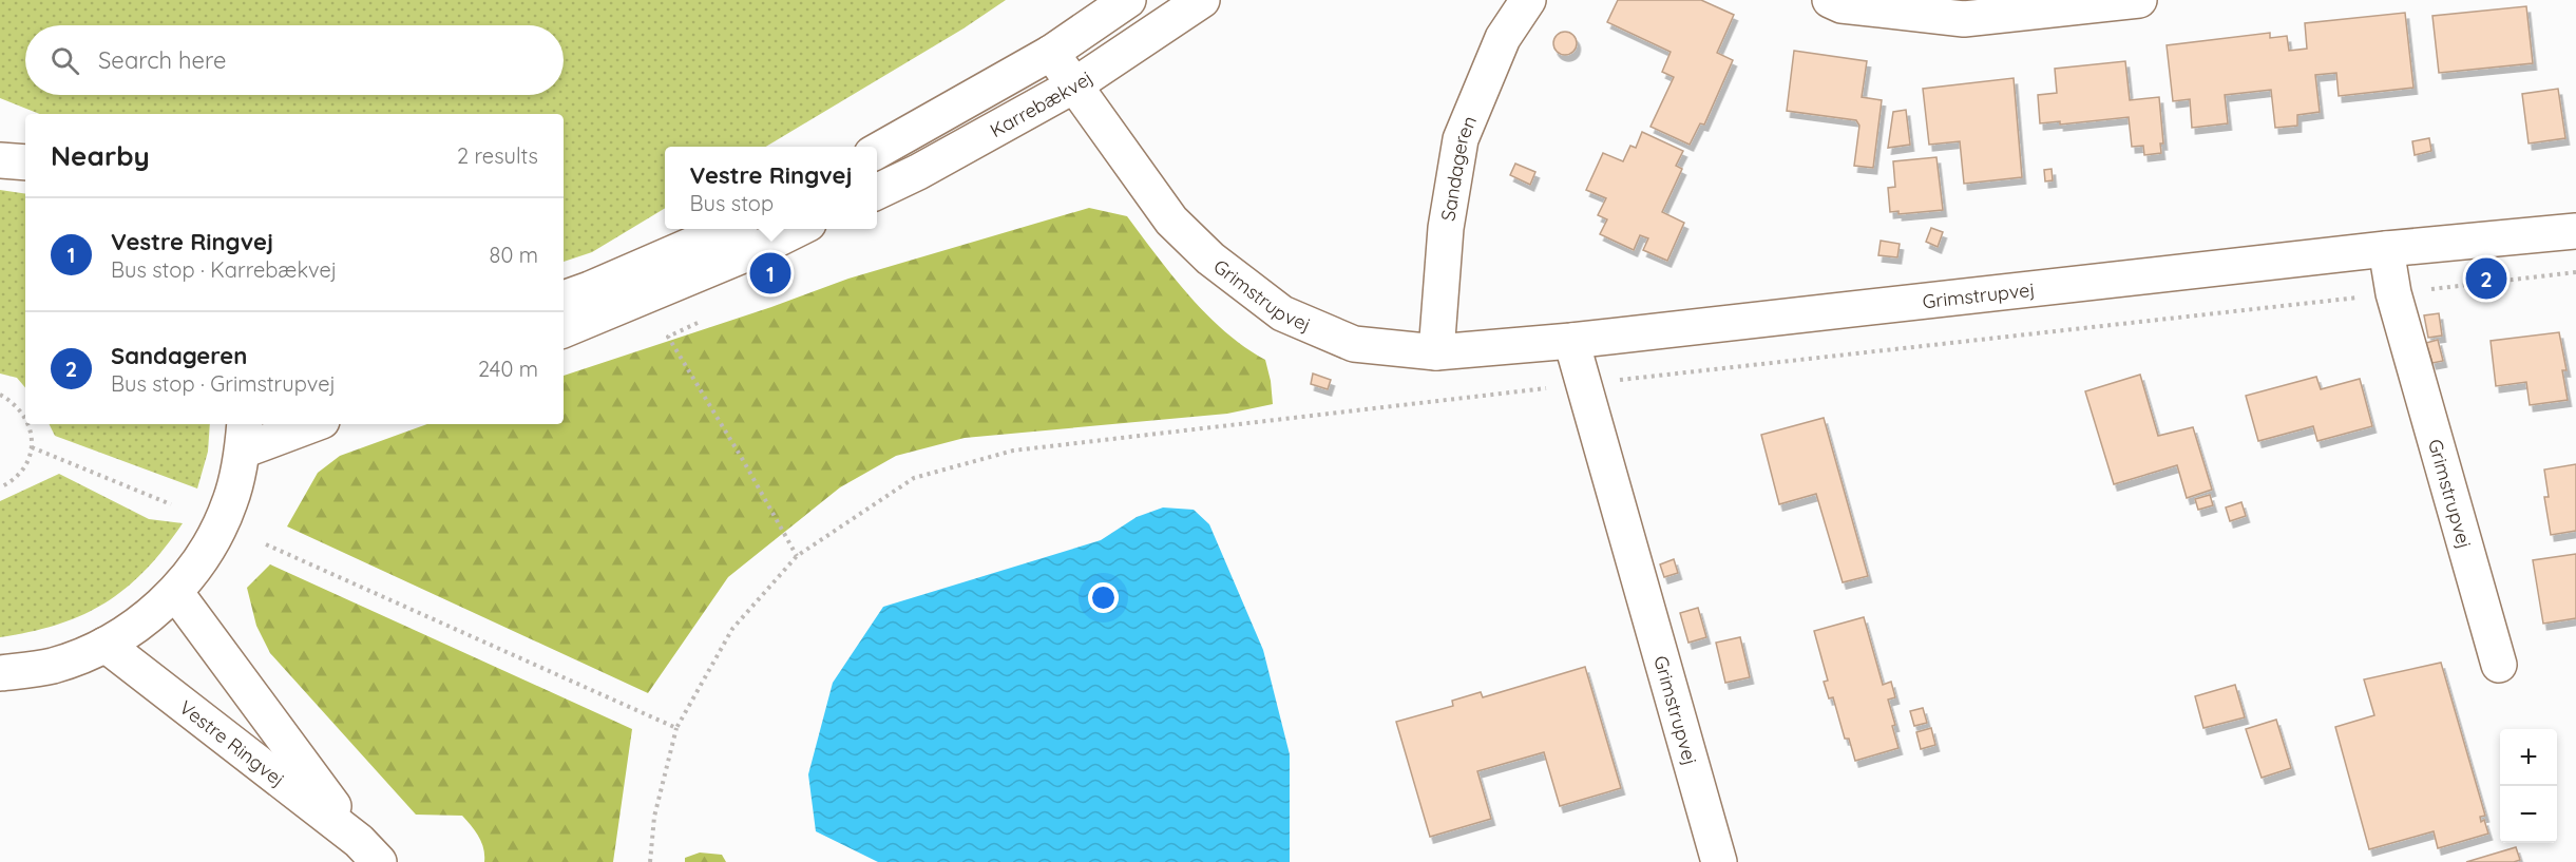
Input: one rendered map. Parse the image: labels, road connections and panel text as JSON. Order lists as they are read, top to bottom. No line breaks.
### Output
{"streets":{"street":["Karrebækvej","Sandageren","Grimstrupvej","Vestre Ringvej"]},"crossings":[["Karrebækvej","Grimstrupvej"],["Sandageren","Grimstrupvej"]],"page":{"search":"Search here","heading":["Nearby","2 results"],"popup":["Vestre Ringvej","Bus stop"],"list":[{"mark":"1","name":"Vestre Ringvej","note":"Bus stop · Karrebækvej","value":"80 m"},{"mark":"2","name":"Sandageren","note":"Bus stop · Grimstrupvej","value":"240 m"}],"pins":["1","2"],"map_buttons":["+","−"]}}
